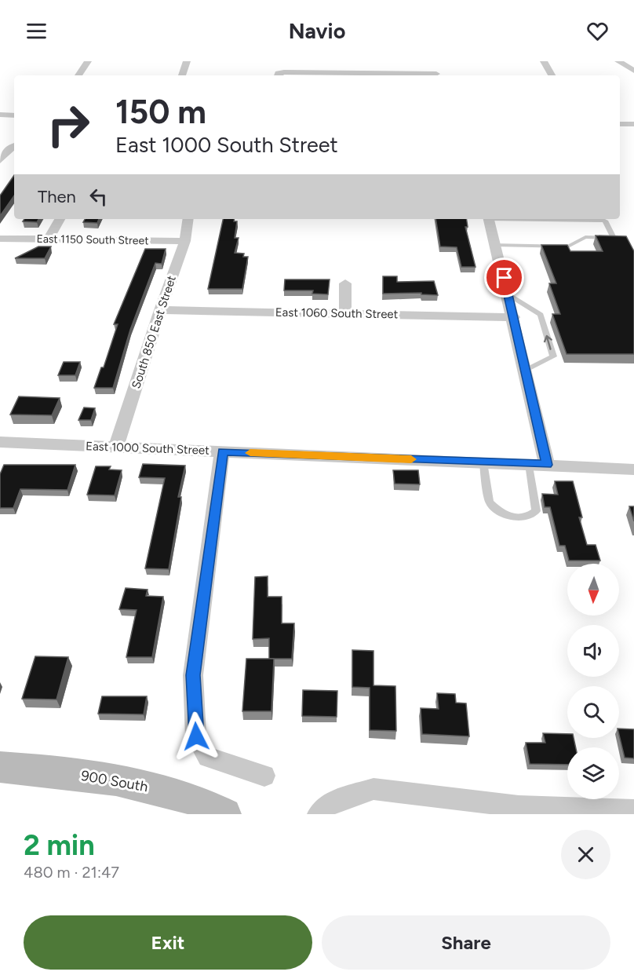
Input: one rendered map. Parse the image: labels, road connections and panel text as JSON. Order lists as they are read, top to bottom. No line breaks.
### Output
{"streets":{"street":["East 1150 South Street","East 1060 South Street","South 850 East Street","East 1000 South Street","900 South"]},"crossings":[["East 1150 South Street","South 850 East Street"],["East 1060 South Street","South 850 East Street"],["South 850 East Street","East 1000 South Street"]],"north":"bottom","page":{"header":"Navio","turn":["150 m","East 1000 South Street"],"then":"Then","heading":["2 min","480 m · 21:47"],"buttons":["Exit","Share"]}}
